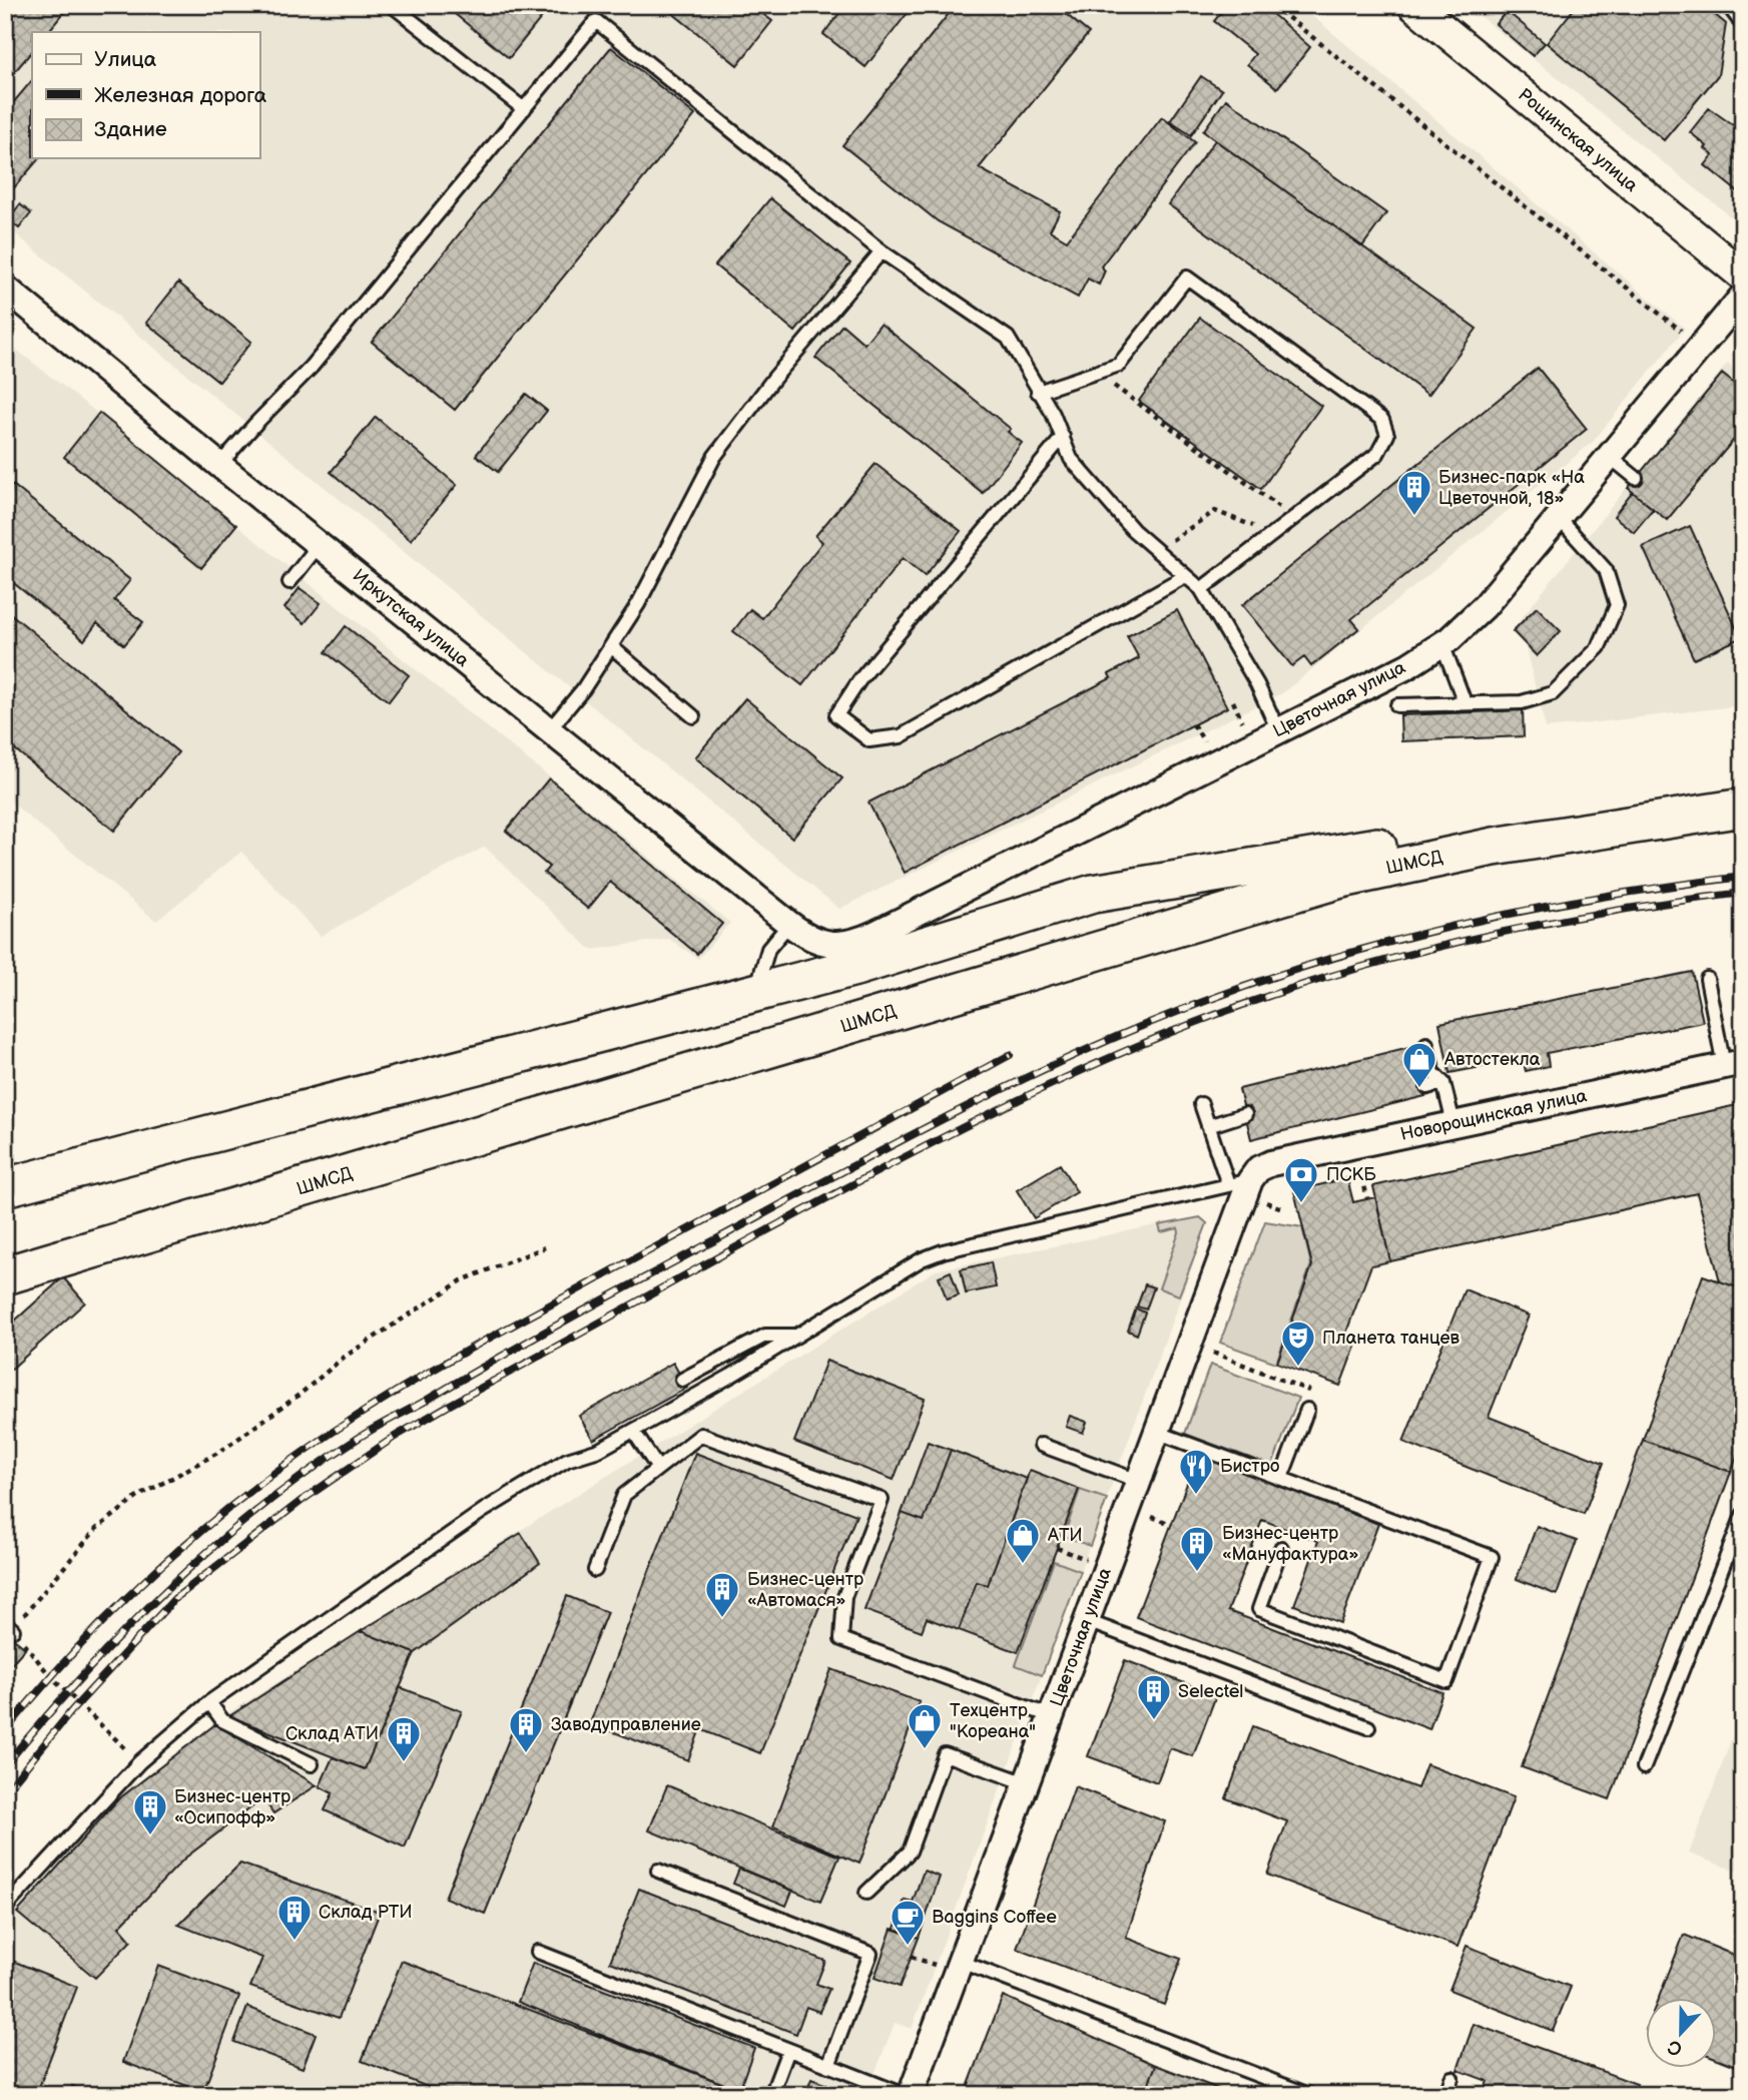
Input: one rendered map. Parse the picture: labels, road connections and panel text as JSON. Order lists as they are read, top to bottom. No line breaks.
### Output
{"streets":{"main road":["ШМСД"],"street":["Рощинская улица","Иркутская улица","Цветочная улица","Новорощинская улица"]},"crossings":[["Иркутская улица","Цветочная улица"],["Цветочная улица","Новорощинская улица"]],"places":{"building":["Бизнес-парк «На Цветочной, 18»","Бизнес-центр «Мануфактура»","Бизнес-центр «Автомася»","Selectel","Заводуправление","Склад АТИ","Бизнес-центр «Осипофф»","Склад РТИ"],"shop":["Автостекла","АТИ","Техцентр \"Кореана\""],"bank":["ПСКБ"],"theatre":["Планета танцев"],"restaurant":["Бистро"],"cafe":["Baggins Coffee"]},"legend":["Улица","Железная дорога","Здание"],"north":"bottom"}
